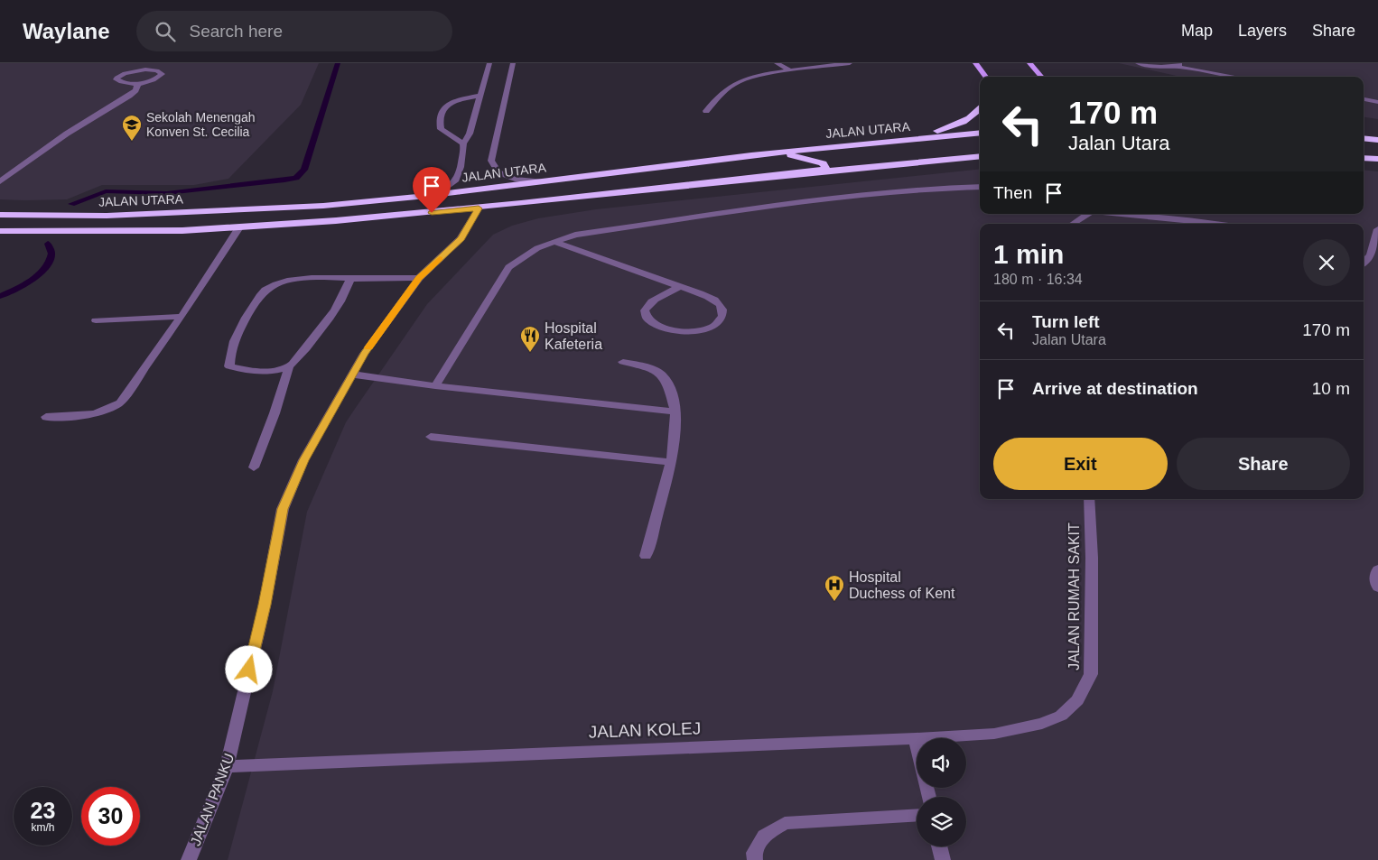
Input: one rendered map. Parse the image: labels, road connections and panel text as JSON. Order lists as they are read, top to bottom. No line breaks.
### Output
{"streets":{"highway":["JALAN UTARA"],"street":["JALAN RUMAH SAKIT","JALAN KOLEJ","JALAN PANKU"]},"crossings":[["JALAN UTARA","JALAN PANKU"],["JALAN RUMAH SAKIT","JALAN KOLEJ"],["JALAN KOLEJ","JALAN PANKU"]],"places":{"school or university":["Sekolah Menengah Konven St. Cecilia"],"restaurant":["Hospital Kafeteria"],"hospital":["Hospital Duchess of Kent"]},"page":{"header":"Waylane","search":"Search here","nav":["Map","Layers","Share"],"turn":["170 m","Jalan Utara"],"then":"Then","heading":["1 min","180 m · 16:34"],"list":[{"name":"Turn left","note":"Jalan Utara","value":"170 m"},{"name":"Arrive at destination","value":"10 m"}],"buttons":["Exit","Share"],"speed":"23 km/h","limit":"30"}}
